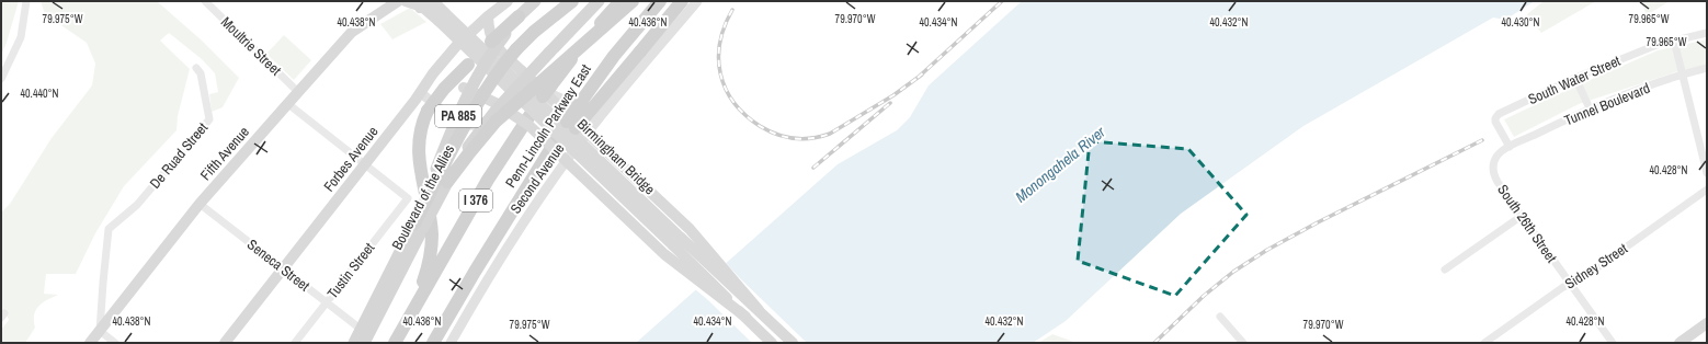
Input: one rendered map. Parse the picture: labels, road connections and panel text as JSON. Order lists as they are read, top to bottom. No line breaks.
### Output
{"streets":{"highway":["PA 885","Penn-Lincoln Parkway East","Boulevard of the Allies","I 376"],"main road":["Fifth Avenue","Birmingham Bridge","Forbes Avenue","Second Avenue"],"street":["Moultrie Street","South Water Street","Tunnel Boulevard","De Ruad Street","South 26th Street","Seneca Street","Sidney Street","Tustin Street"]},"crossings":[["Moultrie Street","Fifth Avenue"],["South Water Street","Tunnel Boulevard"],["South Water Street","South 26th Street"],["Tunnel Boulevard","South 26th Street"],["Fifth Avenue","De Ruad Street"],["Fifth Avenue","Seneca Street"],["Forbes Avenue","Seneca Street"],["Forbes Avenue","Tustin Street"],["South 26th Street","Sidney Street"],["Seneca Street","Tustin Street"]],"water":["Monongahela River"],"coordinates":["79.965°W","79.975°W","79.970°W","40.438°N","40.436°N","40.434°N","40.432°N","40.430°N","40.440°N","40.428°N"]}
